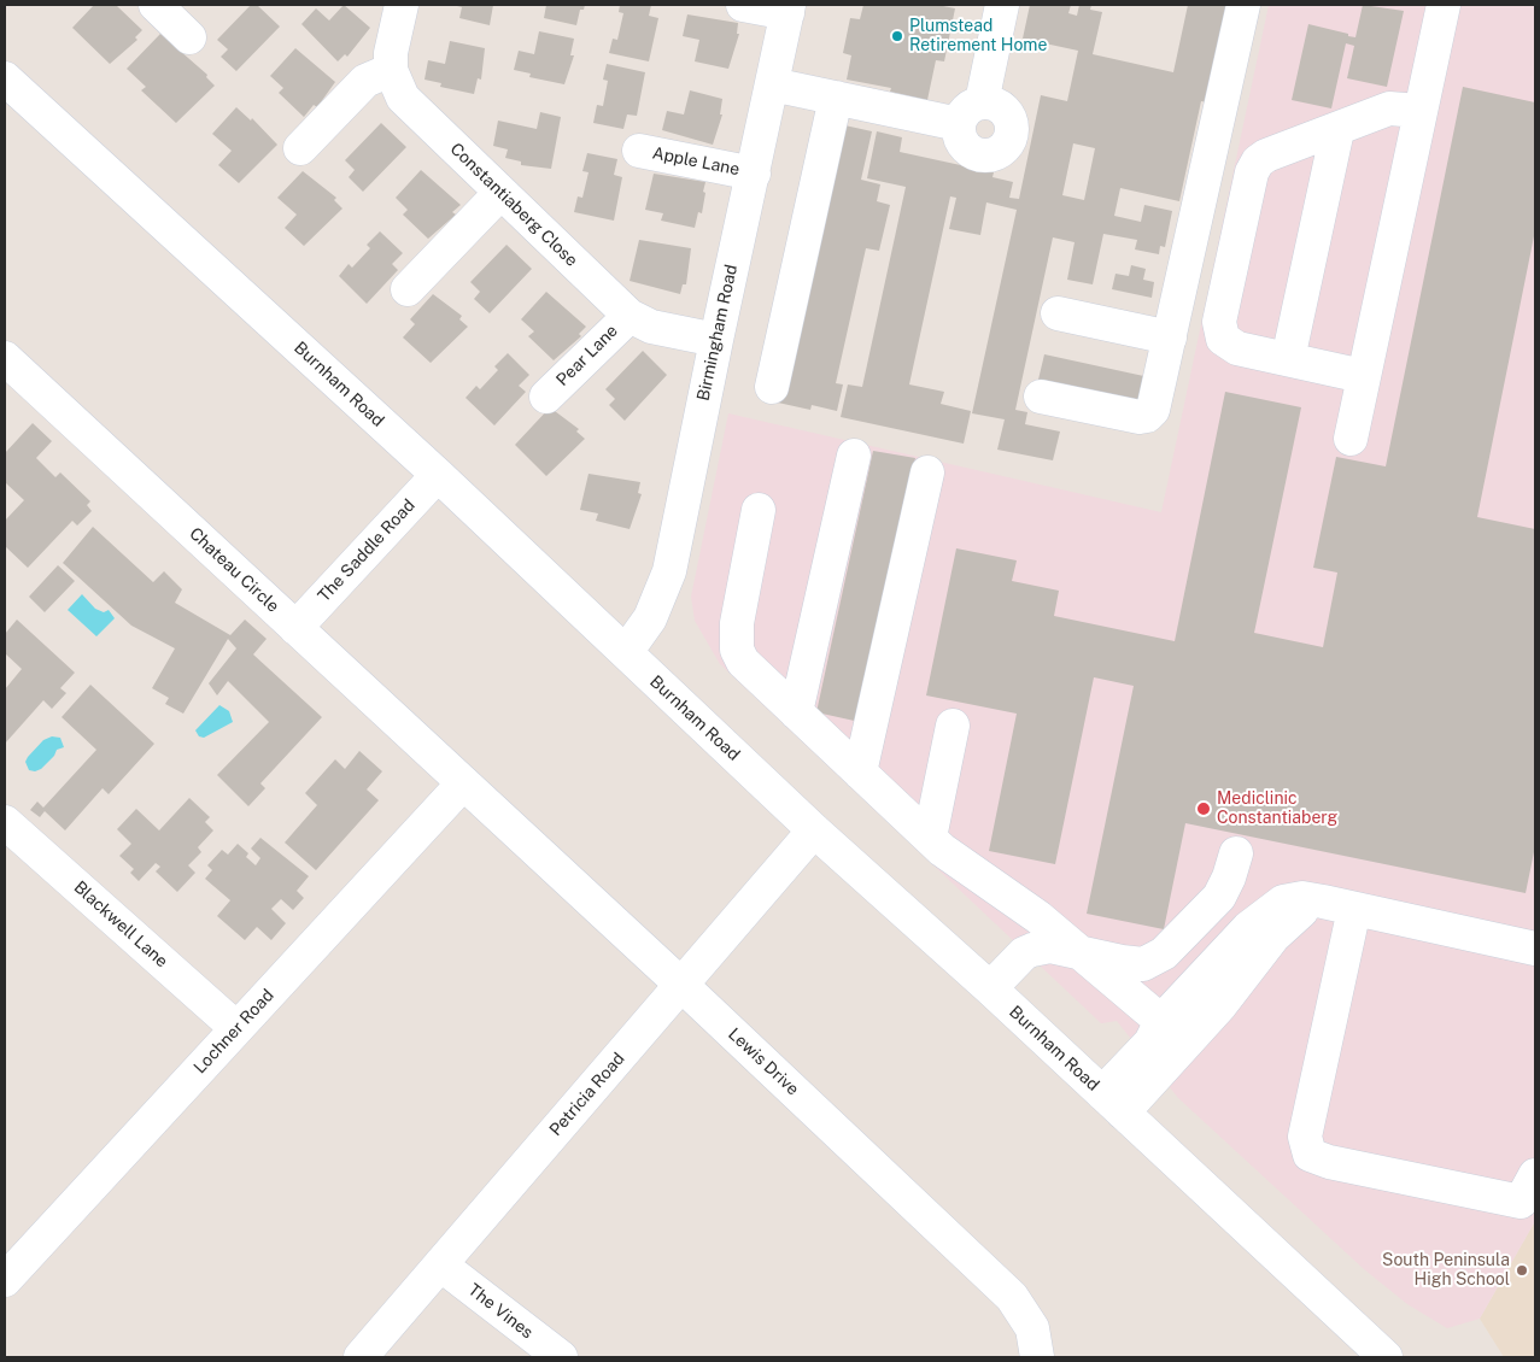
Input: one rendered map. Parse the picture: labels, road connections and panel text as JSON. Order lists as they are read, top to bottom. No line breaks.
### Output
{"streets":{"street":["Apple Lane","Constantiaberg Close","Birmingham Road","Pear Lane","Burnham Road","The Saddle Road","Chateau Circle","Blackwell Lane","Lochner Road","Lewis Drive","Petricia Road","The Vines"]},"crossings":[["Apple Lane","Birmingham Road"],["Constantiaberg Close","Birmingham Road"],["Constantiaberg Close","Pear Lane"],["Birmingham Road","Burnham Road"],["Burnham Road","The Saddle Road"],["Burnham Road","Petricia Road"],["The Saddle Road","Chateau Circle"],["Chateau Circle","Lochner Road"],["Chateau Circle","Lewis Drive"],["Blackwell Lane","Lochner Road"],["Lochner Road","Lewis Drive"],["Lewis Drive","Petricia Road"],["Petricia Road","The Vines"]],"places":["Plumstead Retirement Home","Mediclinic Constantiaberg","South Peninsula High School"]}
